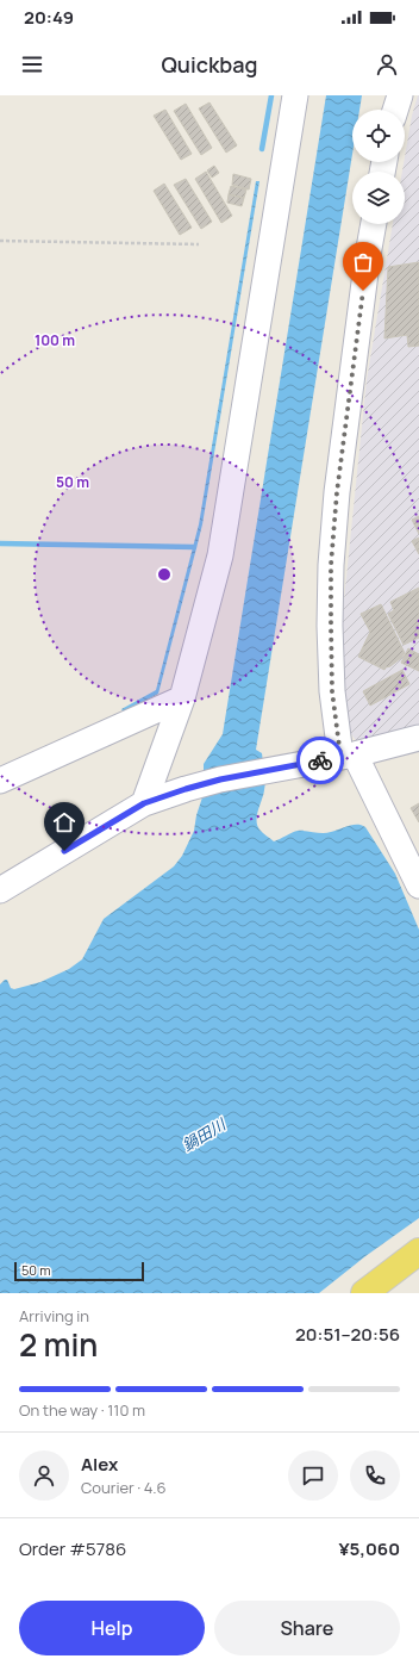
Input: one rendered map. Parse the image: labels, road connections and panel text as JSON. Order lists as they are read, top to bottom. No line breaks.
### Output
{"water":["鍋田川"],"scale_bar":"50 m","page":{"status":"20:49","header":"Quickbag","scale":"50 m","heading":["2 min","Arriving in","20:51–20:56"],"panel":["Alex","Courier · 4.6","Order #5786","¥5,060"],"bar":"On the way · 110 m","buttons":["Help","Share"]},"rings":["100 m","50 m"]}
